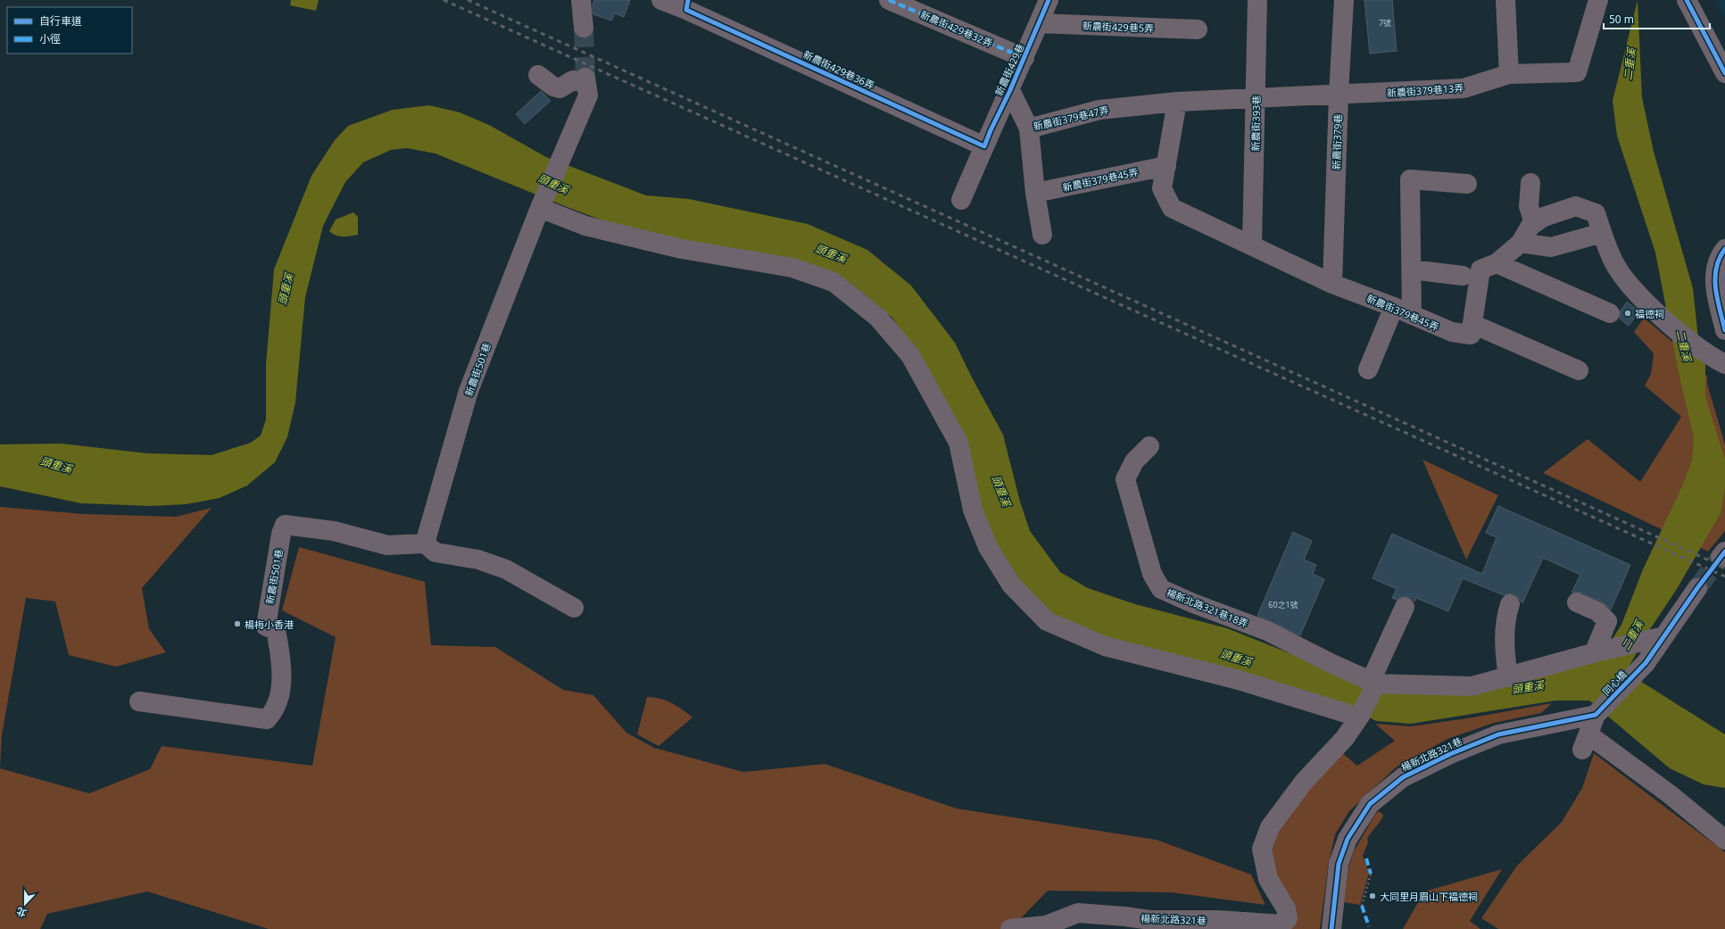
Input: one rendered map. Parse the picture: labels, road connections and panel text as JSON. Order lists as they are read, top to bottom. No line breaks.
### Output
{"streets":{"street":["新農街429巷5弄","新農街429巷32弄","新農街429巷36弄","新農街429巷","新農街379巷13弄","新農街379巷47弄","新農街393巷","新農街379巷","新農街379巷45弄","新農街501巷","楊新北路321巷18弄","同心橋","楊新北路321巷"]},"crossings":[["新農街429巷5弄","新農街429巷"],["新農街429巷32弄","新農街429巷"],["新農街429巷36弄","新農街429巷"],["新農街379巷13弄","新農街379巷47弄"],["新農街379巷13弄","新農街393巷"],["新農街379巷13弄","新農街379巷"],["新農街379巷47弄","新農街393巷"],["新農街379巷47弄","新農街379巷45弄"],["新農街393巷","新農街379巷45弄"],["新農街379巷","新農街379巷45弄"],["同心橋","楊新北路321巷"]],"water":["二重溪","頭重溪"],"places":["福德祠","楊梅小香港","大同里月眉山下福德祠"],"house_numbers":["7號","60之1號"],"legend":["自行車道","小徑"],"scale_bar":"50 m","north":"bottom"}
